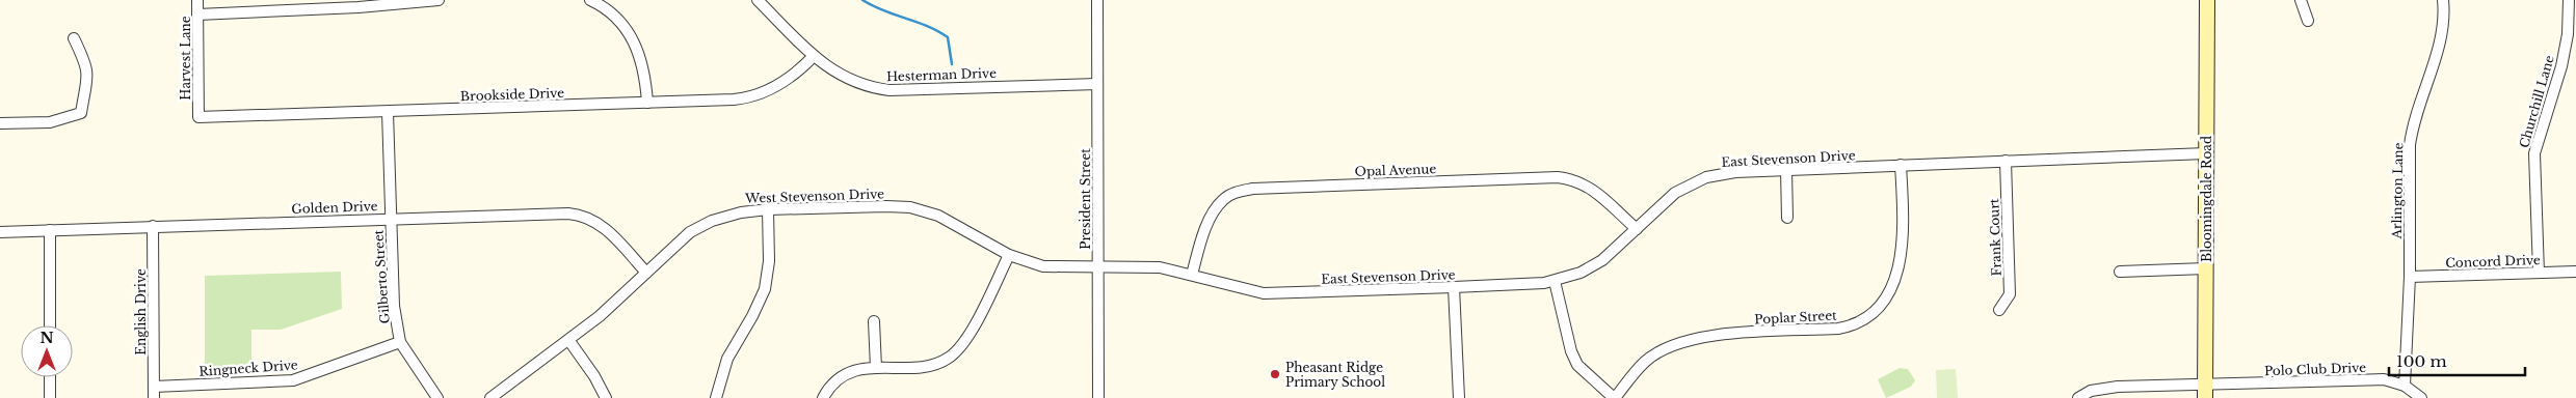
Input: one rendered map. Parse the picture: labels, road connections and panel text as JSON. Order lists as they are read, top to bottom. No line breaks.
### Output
{"streets":{"main road":["Bloomingdale Road"],"street":["Harvest Lane","Hesterman Drive","Brookside Drive","Churchill Lane","East Stevenson Drive","Opal Avenue","Arlington Lane","West Stevenson Drive","President Street","Golden Drive","Frank Court","Concord Drive","Gilberto Street","English Drive","Poplar Street","Ringneck Drive","Polo Club Drive"]},"crossings":[["Harvest Lane","Brookside Drive"],["Hesterman Drive","Brookside Drive"],["Hesterman Drive","President Street"],["Brookside Drive","Gilberto Street"],["Churchill Lane","Concord Drive"],["East Stevenson Drive","Opal Avenue"],["East Stevenson Drive","West Stevenson Drive"],["East Stevenson Drive","President Street"],["East Stevenson Drive","Bloomingdale Road"],["East Stevenson Drive","Frank Court"],["East Stevenson Drive","Poplar Street"],["Arlington Lane","Concord Drive"],["Arlington Lane","Polo Club Drive"],["West Stevenson Drive","President Street"],["West Stevenson Drive","Golden Drive"],["Bloomingdale Road","Polo Club Drive"],["Golden Drive","Gilberto Street"],["Golden Drive","English Drive"],["Gilberto Street","Ringneck Drive"],["English Drive","Ringneck Drive"]],"places":["Pheasant Ridge Primary School"],"scale_bar":"100 m","north":"top"}
